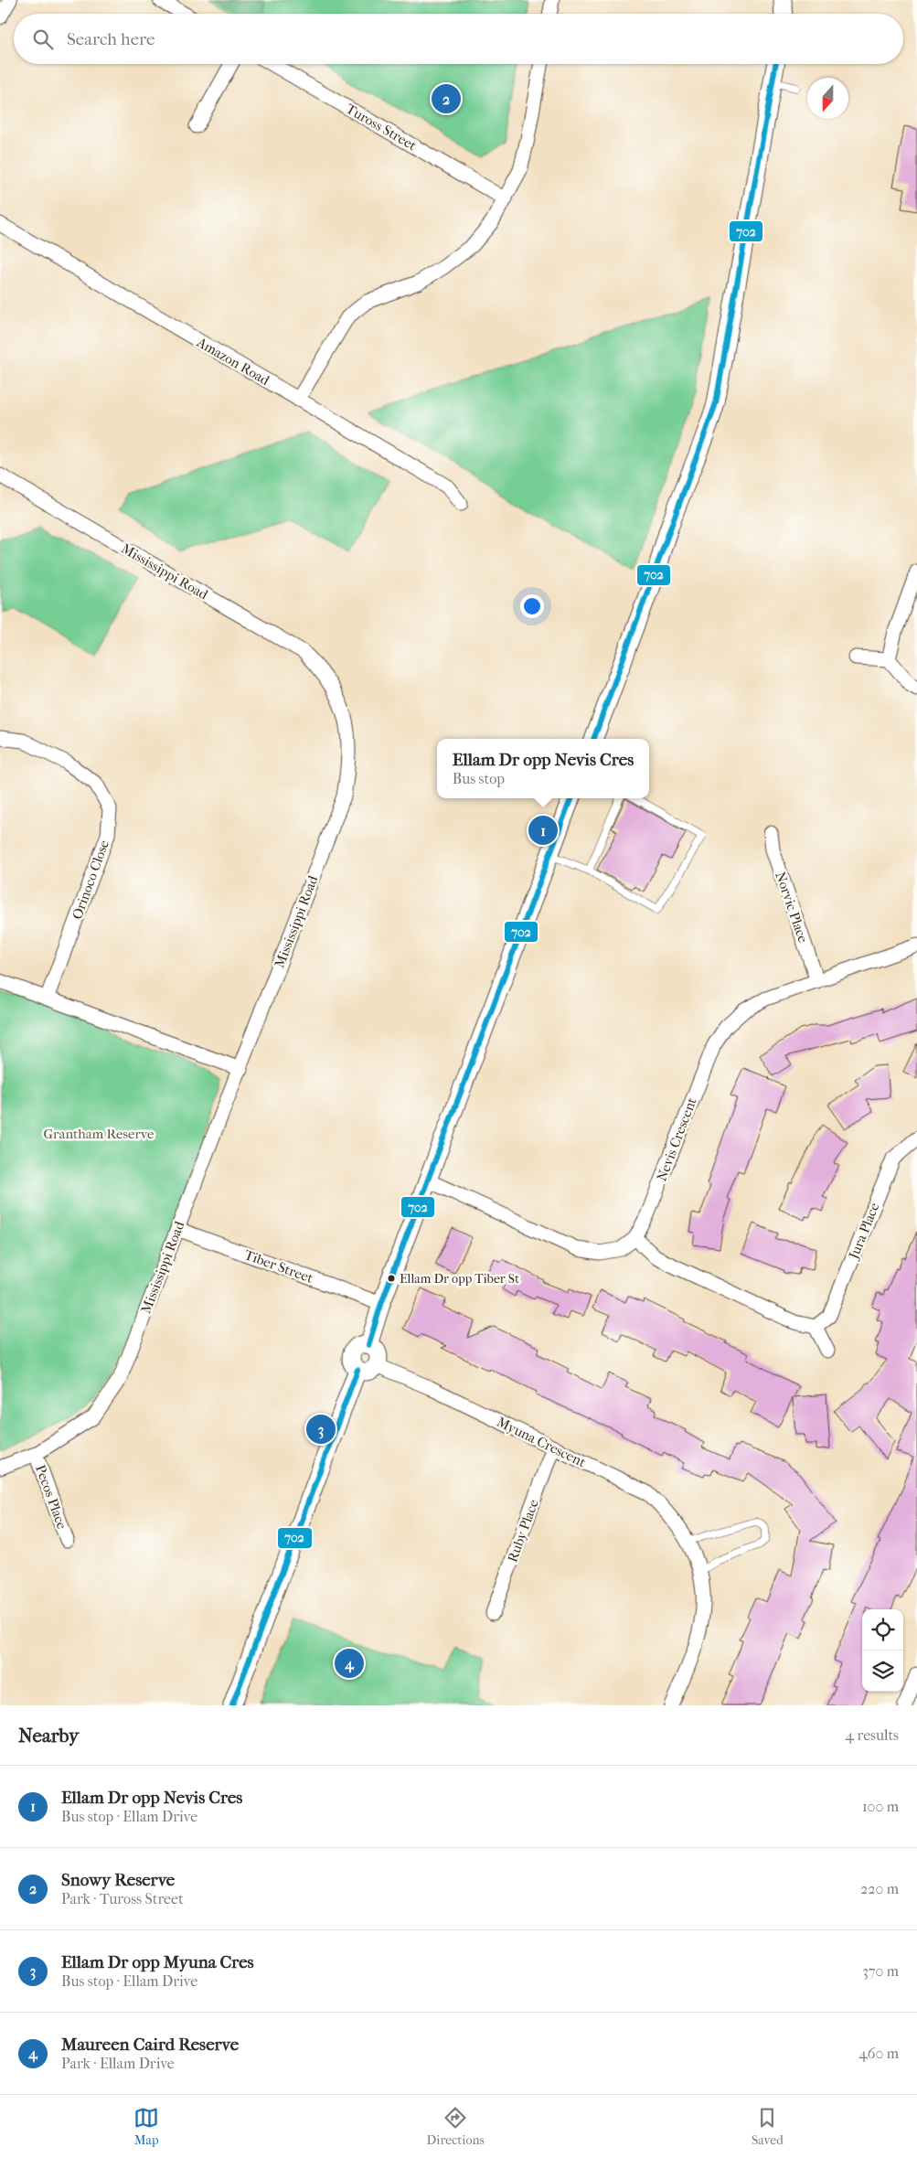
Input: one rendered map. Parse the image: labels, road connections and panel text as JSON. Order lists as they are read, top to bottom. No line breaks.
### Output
{"streets":{"street":["Tuross Street","Amazon Road","Mississippi Road","Orinoco Close","Norvic Place","Nevis Crescent","Jura Place","Tiber Street","Myuna Crescent","Pecos Place","Ruby Place"]},"crossings":[["Mississippi Road","Tiber Street"],["Mississippi Road","Pecos Place"],["Norvic Place","Nevis Crescent"],["Myuna Crescent","Ruby Place"]],"parks":["Grantham Reserve"],"places":["Ellam Dr opp Tiber St"],"lines":["transit line 702"],"north":"bottom","page":{"search":"Search here","pins":["2","1","3","4"],"popup":["Ellam Dr opp Nevis Cres","Bus stop"],"heading":["Nearby","4 results"],"list":[{"mark":"1","name":"Ellam Dr opp Nevis Cres","note":"Bus stop · Ellam Drive","value":"100 m"},{"mark":"2","name":"Snowy Reserve","note":"Park · Tuross Street","value":"220 m"},{"mark":"3","name":"Ellam Dr opp Myuna Cres","note":"Bus stop · Ellam Drive","value":"370 m"},{"mark":"4","name":"Maureen Caird Reserve","note":"Park · Ellam Drive","value":"460 m"}],"nav":["Map","Directions","Saved"]}}
